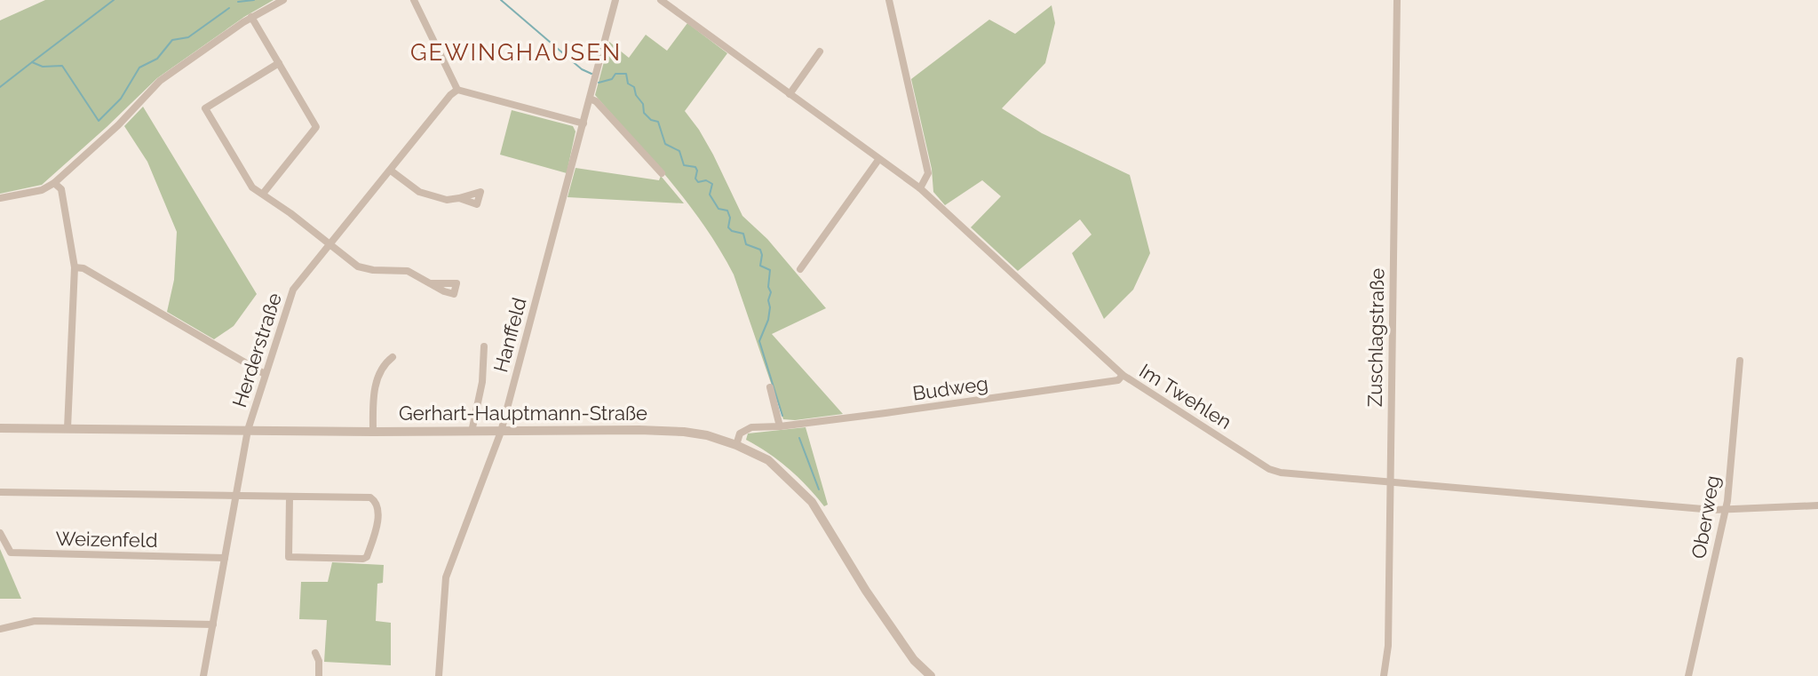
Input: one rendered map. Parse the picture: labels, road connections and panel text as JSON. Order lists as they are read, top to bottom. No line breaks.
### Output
{"streets":{"street":["Hanffeld","Zuschlagstraße","Herderstraße","Budweg","Im Twehlen","Gerhart-Hauptmann-Straße","Oberweg","Weizenfeld"]},"crossings":[["Hanffeld","Gerhart-Hauptmann-Straße"],["Zuschlagstraße","Im Twehlen"],["Herderstraße","Gerhart-Hauptmann-Straße"],["Herderstraße","Weizenfeld"],["Budweg","Im Twehlen"],["Budweg","Gerhart-Hauptmann-Straße"],["Im Twehlen","Oberweg"]],"districts":["GEWINGHAUSEN"]}
